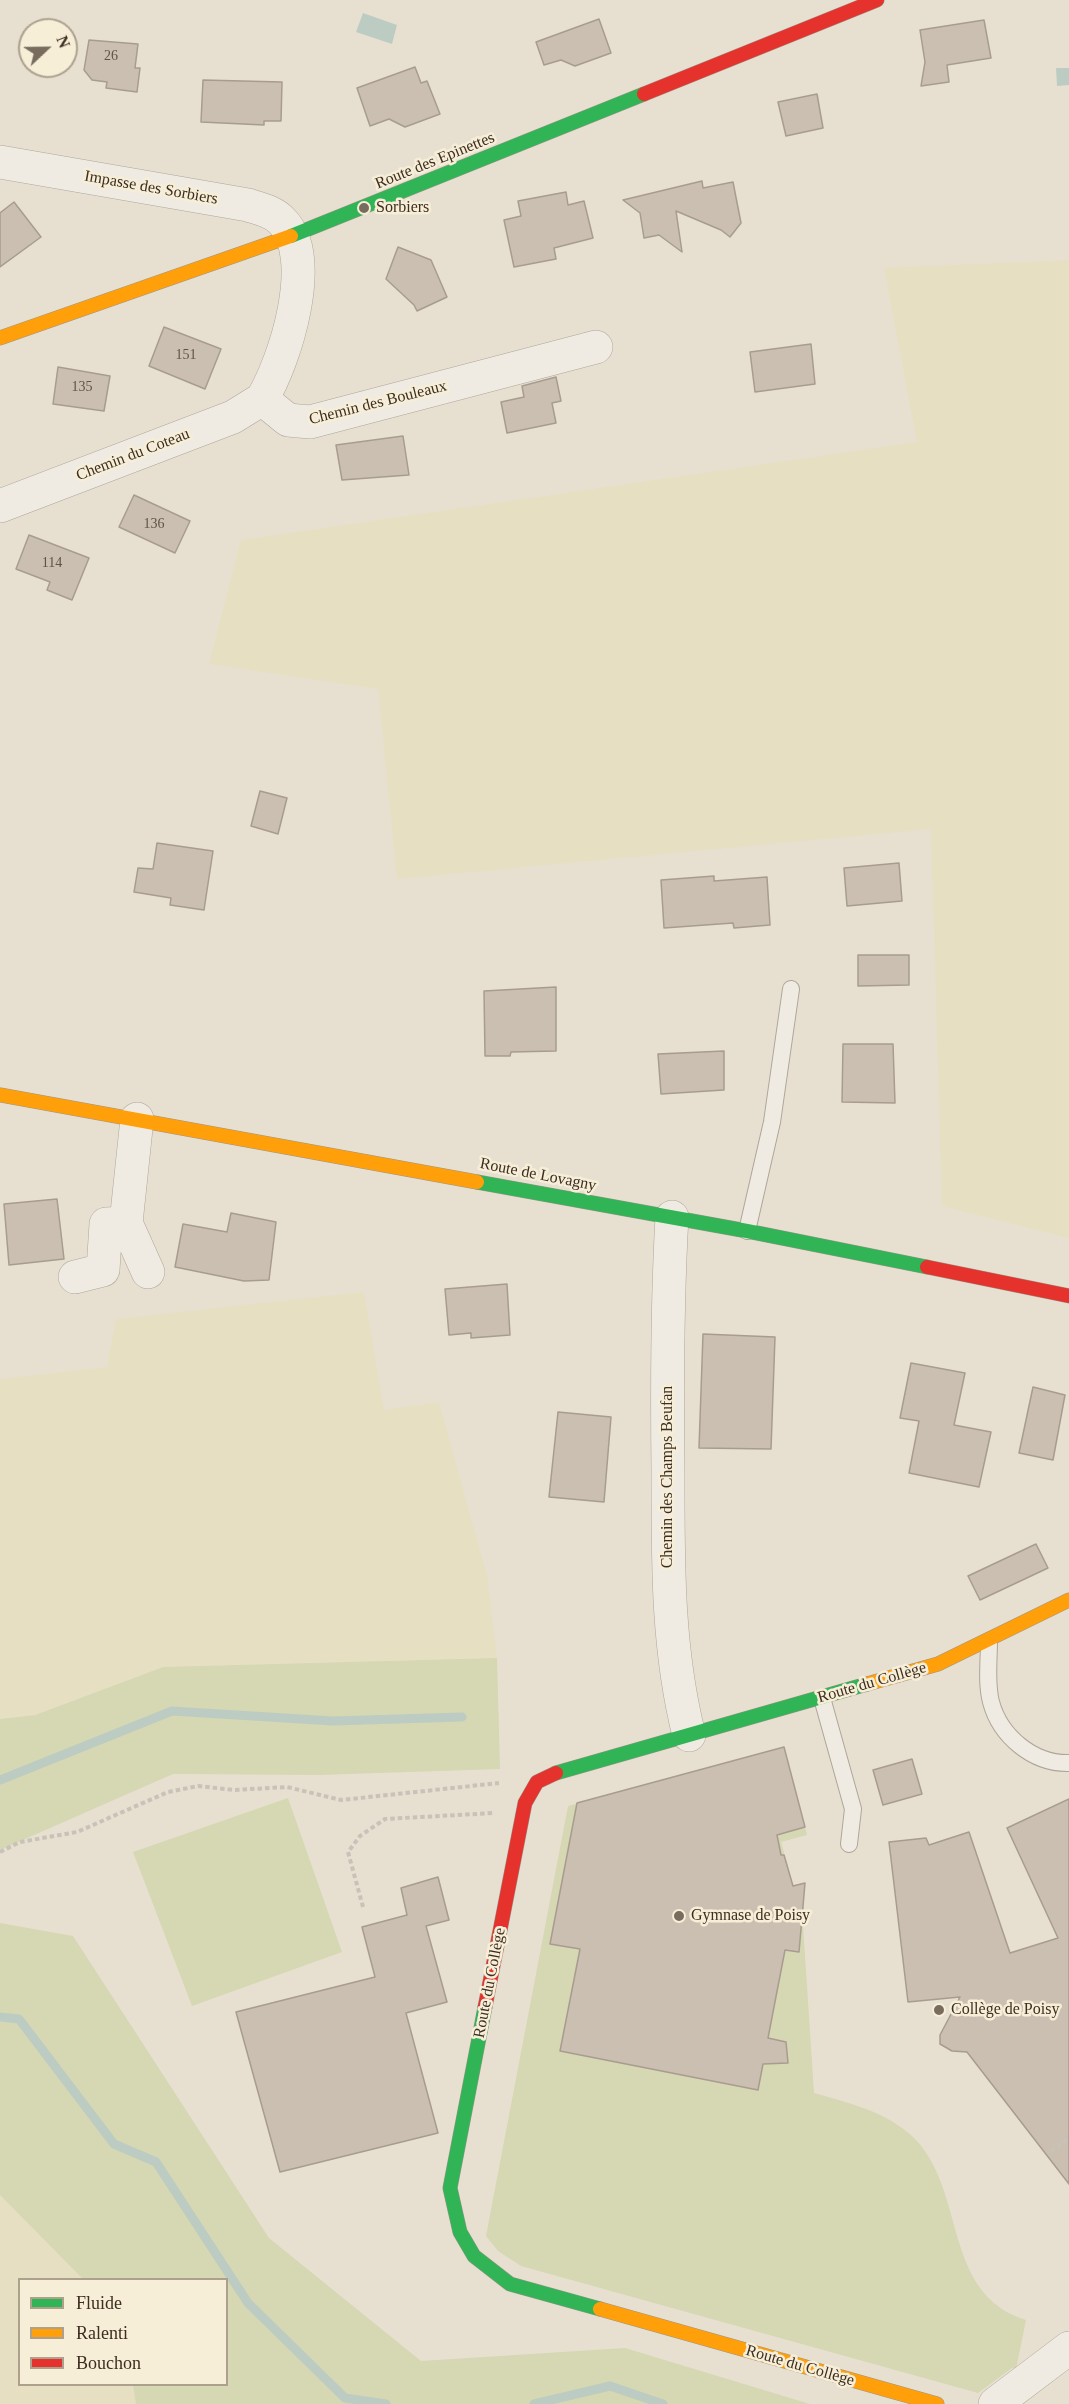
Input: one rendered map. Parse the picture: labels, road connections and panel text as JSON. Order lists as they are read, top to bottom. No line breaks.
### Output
{"streets":{"street":["Route des Epinettes","Impasse des Sorbiers","Chemin des Bouleaux","Chemin du Coteau","Route de Lovagny","Chemin des Champs Beufan","Route du Collège"]},"crossings":[["Route des Epinettes","Impasse des Sorbiers"],["Chemin des Bouleaux","Chemin du Coteau"],["Route de Lovagny","Chemin des Champs Beufan"],["Chemin des Champs Beufan","Route du Collège"]],"places":["Sorbiers","Gymnase de Poisy","Collège de Poisy"],"house_numbers":["26","151","135","136","114"],"legend":["Fluide","Ralenti","Bouchon"],"north":"right"}
